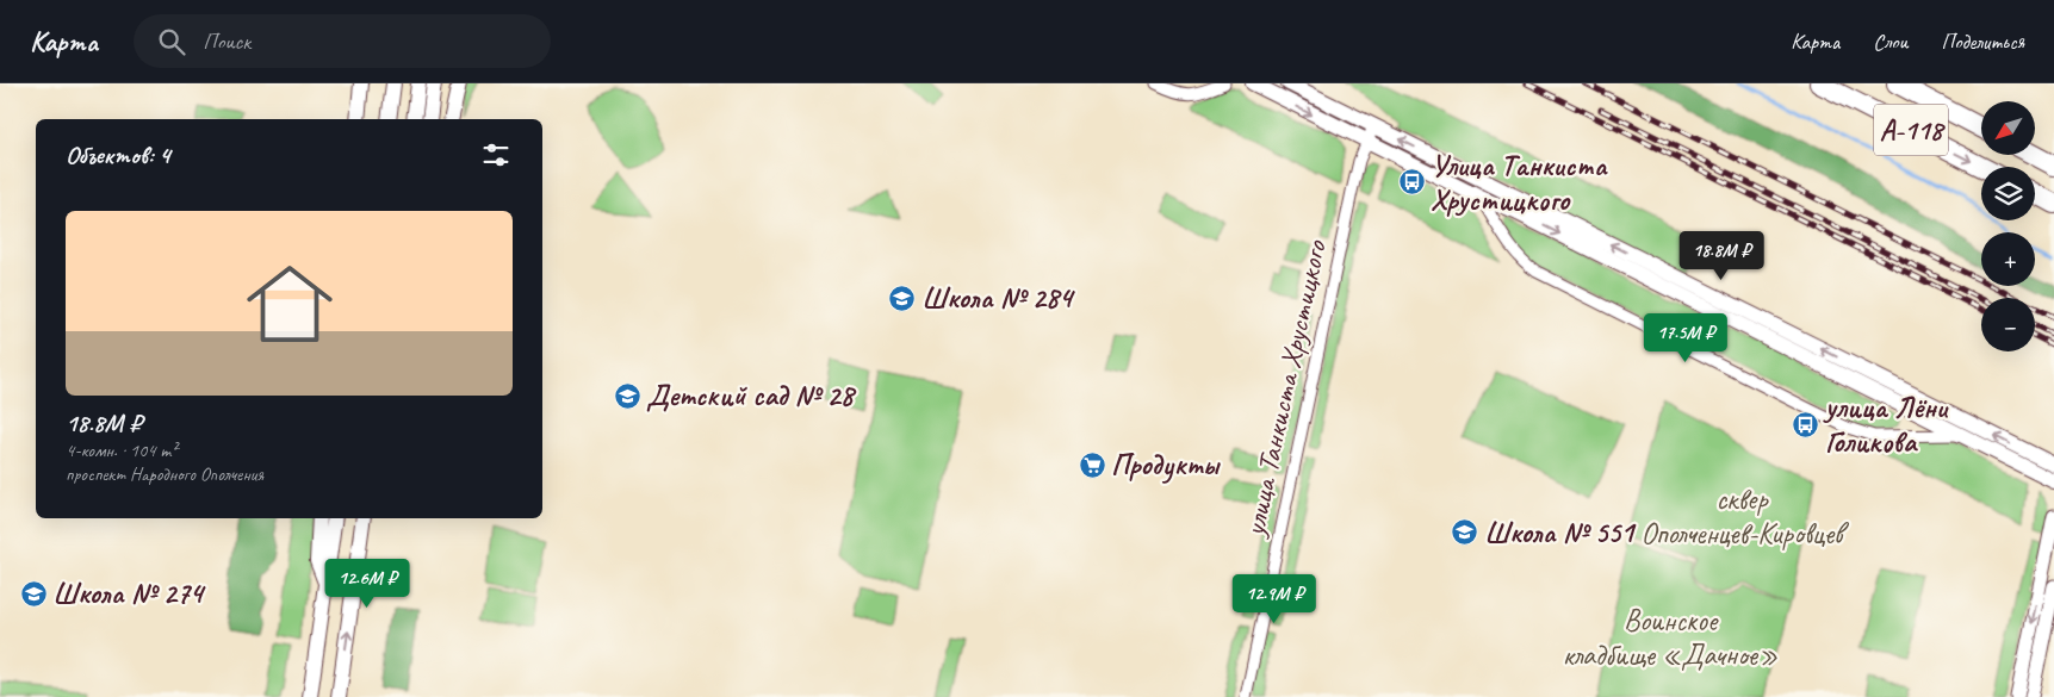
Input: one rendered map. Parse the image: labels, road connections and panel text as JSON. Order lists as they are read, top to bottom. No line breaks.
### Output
{"streets":{"highway":["А-118"],"street":["улица Танкиста Хрустицкого"]},"parks":["сквер Ополченцев-Кировцев","Воинское кладбище «Дачное»"],"places":{"bus stop":["Улица Танкиста Хрустицкого","улица Лёни Голикова"],"school or university":["Школа № 284","Детский сад № 28","Школа № 551","Школа № 274"],"supermarket":["Продукты"]},"north":"bottom left","page":{"header":"Карта","search":"Поиск","nav":["Карта","Слои","Поделиться"],"map_buttons":["+","−"],"heading":"Объектов: 4","list":[{"name":"18.8M ₽","note":"4-комн. · 104 m² · проспект Народного Ополчения"}],"price":["18.8M ₽","17.5M ₽","12.6M ₽","12.9M ₽"]}}
